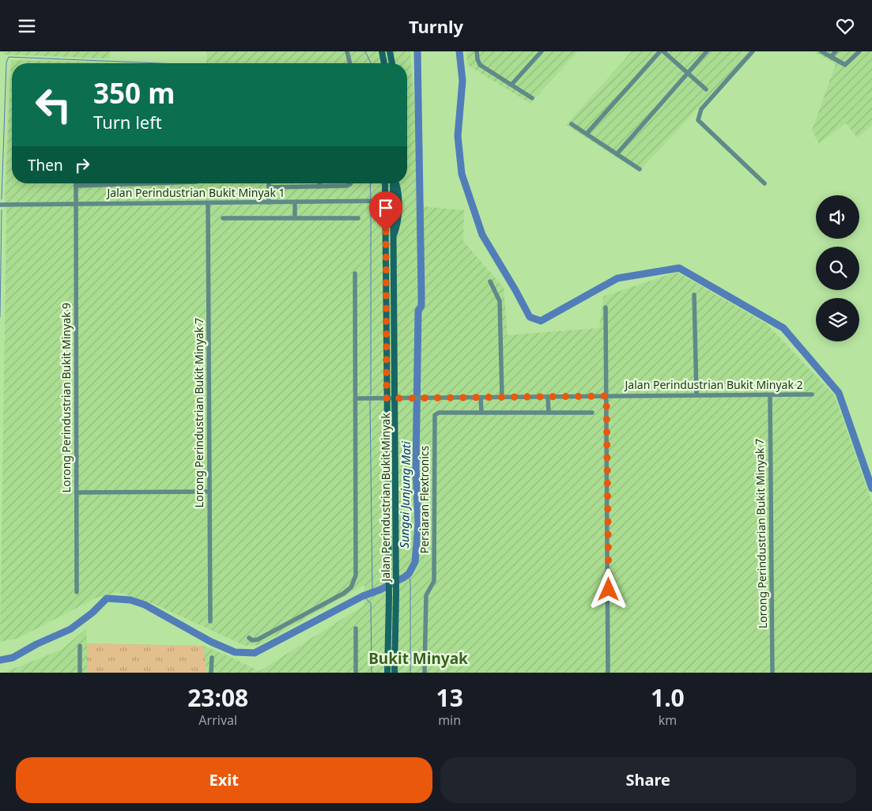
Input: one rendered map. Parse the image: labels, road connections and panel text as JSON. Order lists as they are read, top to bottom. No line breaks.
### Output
{"streets":{"main road":["Jalan Perindustrian Bukit Minyak"],"street":["Jalan Perindustrian Bukit Minyak 1","Jalan Perindustrian Bukit Minyak 2","Lorong Perindustrian Bukit Minyak 9","Lorong Perindustrian Bukit Minyak 7","Persiaran Flextronics"]},"crossings":[["Jalan Perindustrian Bukit Minyak 1","Lorong Perindustrian Bukit Minyak 9"],["Jalan Perindustrian Bukit Minyak 1","Lorong Perindustrian Bukit Minyak 7"],["Jalan Perindustrian Bukit Minyak 1","Jalan Perindustrian Bukit Minyak"],["Jalan Perindustrian Bukit Minyak 2","Lorong Perindustrian Bukit Minyak 7"],["Jalan Perindustrian Bukit Minyak 2","Jalan Perindustrian Bukit Minyak"]],"districts":["Bukit Minyak"],"water":["Sungai Junjung Mati"],"page":{"header":"Turnly","turn":["350 m","Turn left"],"then":"Then","eta":["23:08","Arrival","13","min","1.0","km"],"buttons":["Exit","Share"]}}
